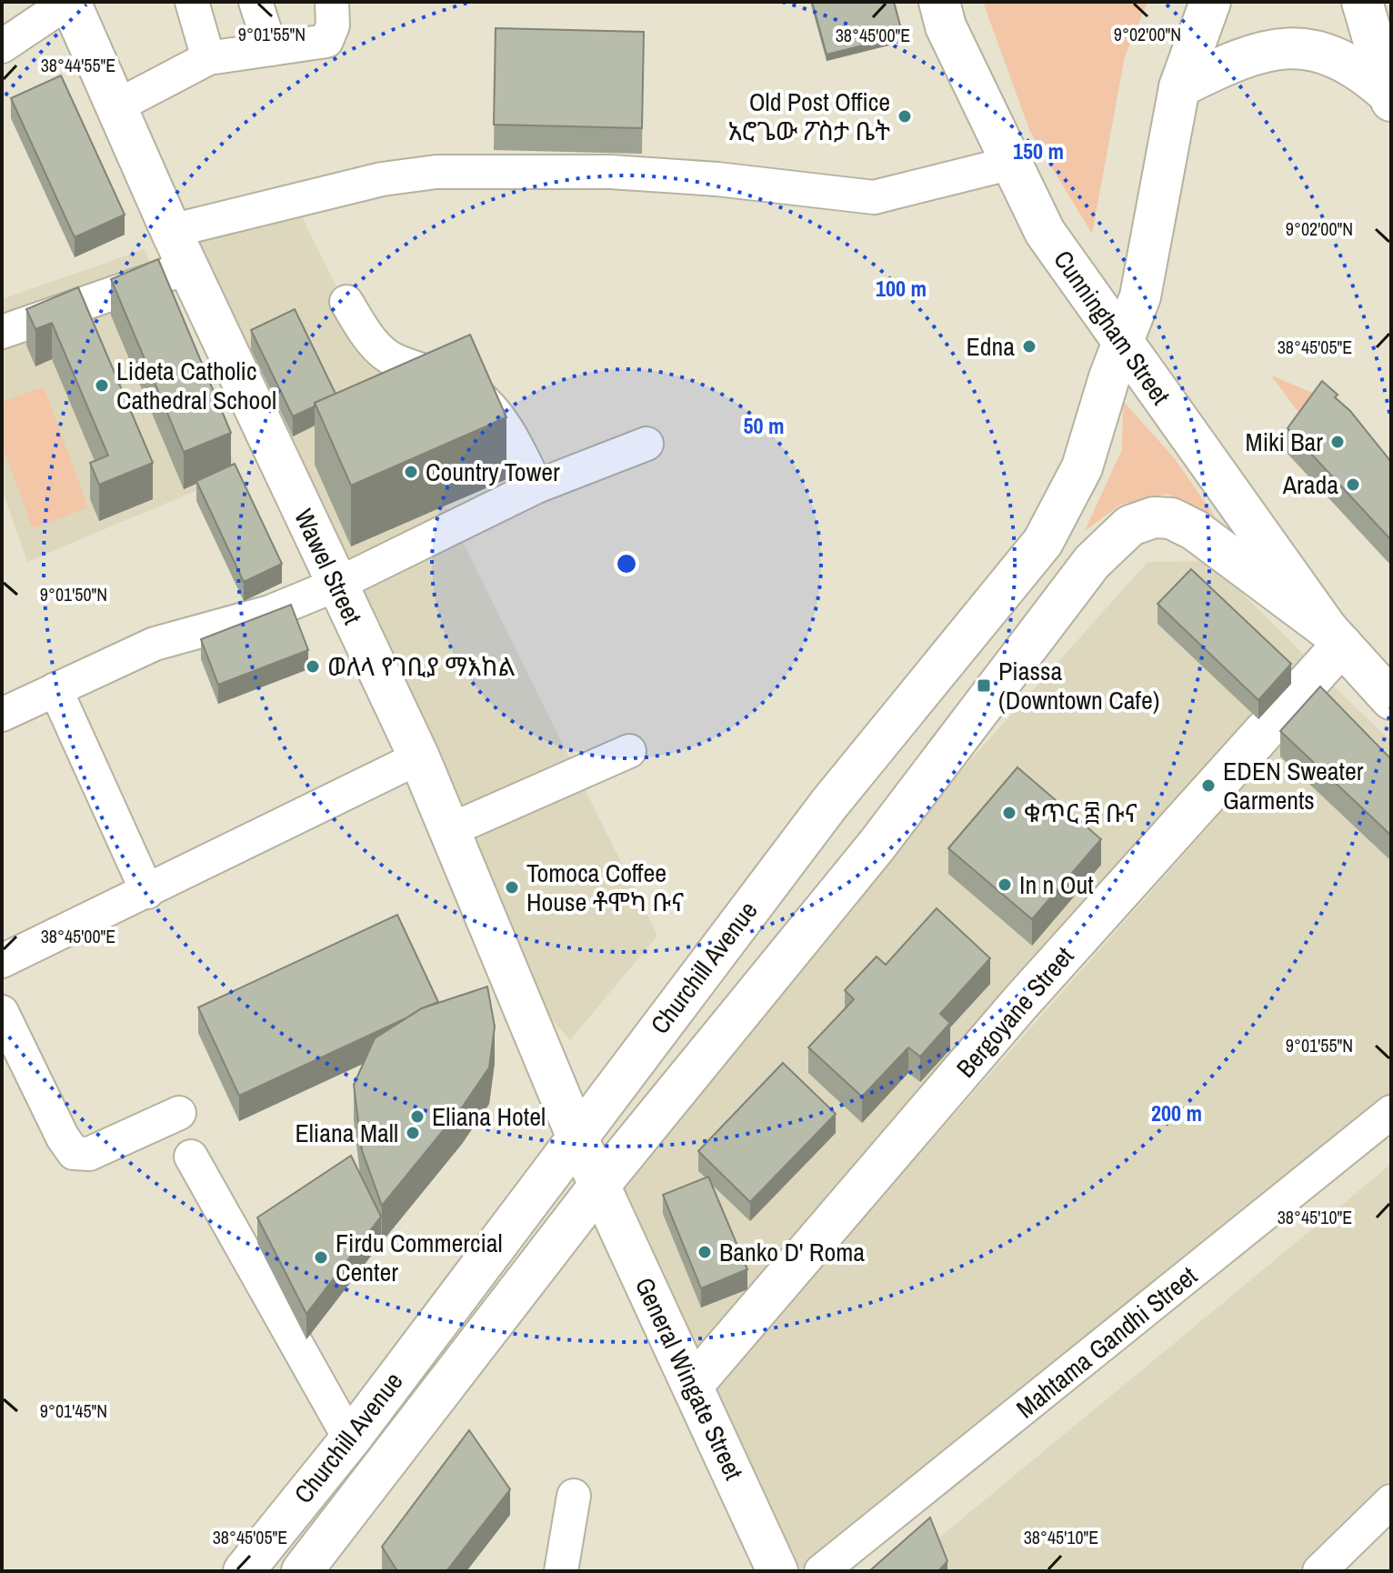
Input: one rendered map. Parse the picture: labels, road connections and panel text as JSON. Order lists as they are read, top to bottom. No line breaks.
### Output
{"streets":{"main road":["Cunningham Street","Wawel Street","Churchill Avenue","Bergoyane Street","General Wingate Street"],"street":["Mahtama Gandhi Street"]},"crossings":[["Cunningham Street","Churchill Avenue"],["Cunningham Street","Bergoyane Street"],["Wawel Street","Churchill Avenue"],["Wawel Street","General Wingate Street"],["Churchill Avenue","General Wingate Street"],["Bergoyane Street","General Wingate Street"]],"places":{"other":["Old Post Office አሮጌው ፖስታ ቤት","Edna","Lideta Catholic Cathedral School","Miki Bar","Country Tower","Arada","ወለላ የገቢያ ማእከል","EDEN Sweater Garments","ቁጥር ፰ ቡና","In n Out","Tomoca Coffee House ቶሞካ ቡና","Eliana Hotel","Eliana Mall","Banko D' Roma","Firdu Commercial Center"],"transit":["Piassa (Downtown Cafe)"]},"coordinates":["9°01'55\"N","9°02'00\"N","38°45'00\"E","38°44'55\"E","38°45'05\"E","9°01'50\"N","38°45'10\"E","9°01'45\"N"],"rings":["150 m","100 m","50 m","200 m"]}
